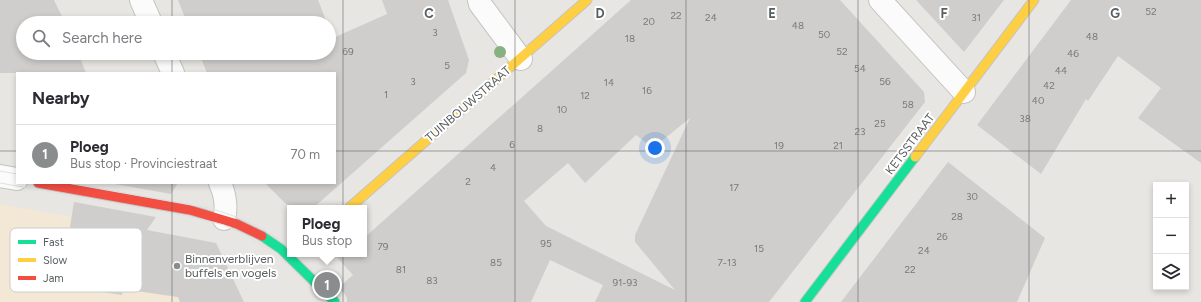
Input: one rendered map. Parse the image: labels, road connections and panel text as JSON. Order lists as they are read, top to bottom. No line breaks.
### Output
{"streets":{"street":["TUINBOUWSTRAAT","KETSSTRAAT"]},"places":["Binnenverblijven buffels en vogels"],"house_numbers":["52","22","24","31","20","48","3","50","48","18","69","52","46","5","54","44","3","56","14","42","16","1","12","40","58","10","38","25","8","23","6","19","21","4","2","17","30","28","26","95","79","15","24","85","7-13","81","22","83","91-93"],"legend":["Fast","Slow","Jam"],"page":{"search":"Search here","heading":"Nearby","list":[{"mark":"1","name":"Ploeg","note":"Bus stop · Provinciestraat","value":"70 m"}],"map_buttons":["+","−"],"popup":["Ploeg","Bus stop"],"pins":"1"},"grid":{"columns":["C","D","E","F","G"]}}
